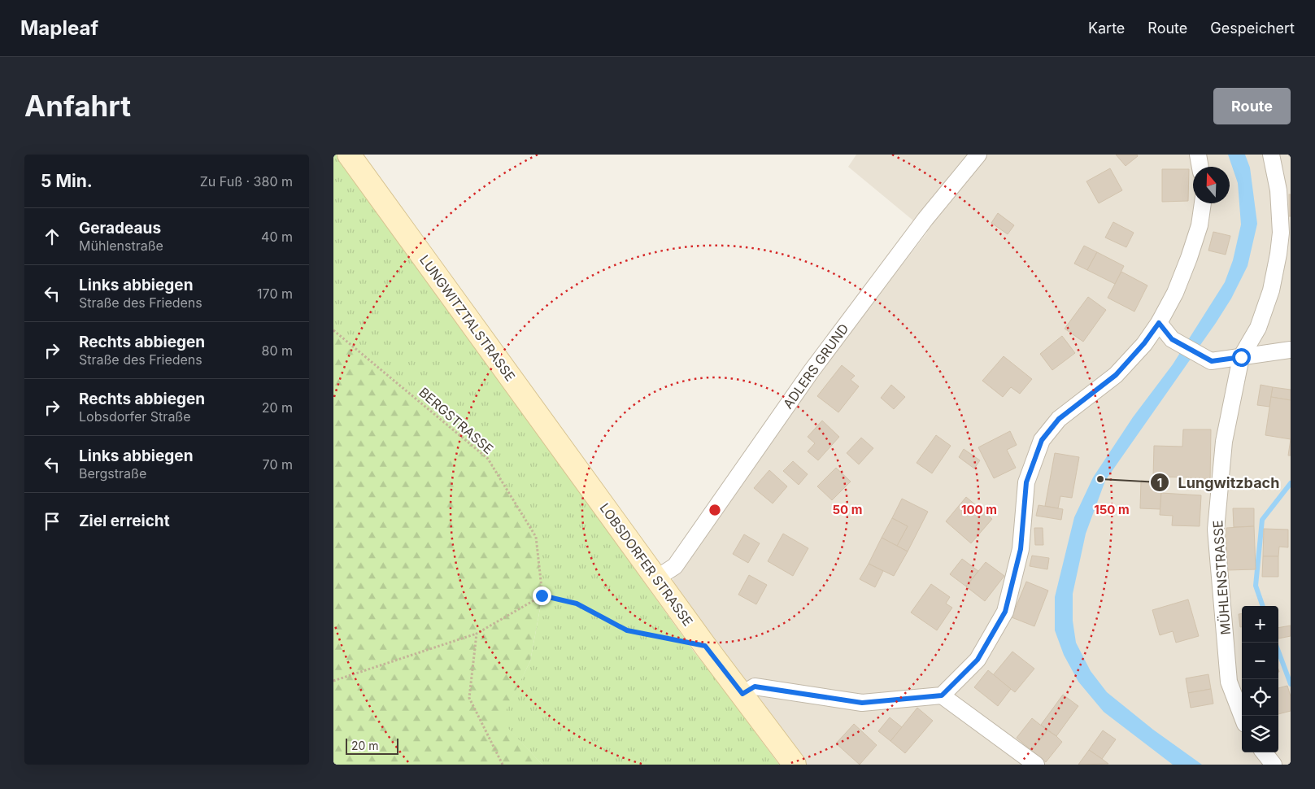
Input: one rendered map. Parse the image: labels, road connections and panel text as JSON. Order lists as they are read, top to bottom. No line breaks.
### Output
{"streets":{"main road":["LUNGWITZTALSTRASSE","LOBSDORFER STRASSE"],"street":["ADLERS GRUND","MÜHLENSTRASSE"],"path":["BERGSTRASSE"]},"crossings":[["LUNGWITZTALSTRASSE","LOBSDORFER STRASSE"],["ADLERS GRUND","LOBSDORFER STRASSE"]],"places":["Lungwitzbach"],"scale_bar":"20 m","north":"top","page":{"header":"Mapleaf","nav":["Karte","Route","Gespeichert"],"buttons":"Route","title":"Anfahrt","heading":["5 Min.","Zu Fuß · 380 m"],"list":[["Geradeaus","Mühlenstraße","40 m"],["Links abbiegen","Straße des Friedens","170 m"],["Rechts abbiegen","Straße des Friedens","80 m"],["Rechts abbiegen","Lobsdorfer Straße","20 m"],["Links abbiegen","Bergstraße","70 m"],"Ziel erreicht"],"map_buttons":["+","−"],"scale":"20 m"},"rings":["50 m","100 m","150 m"]}
